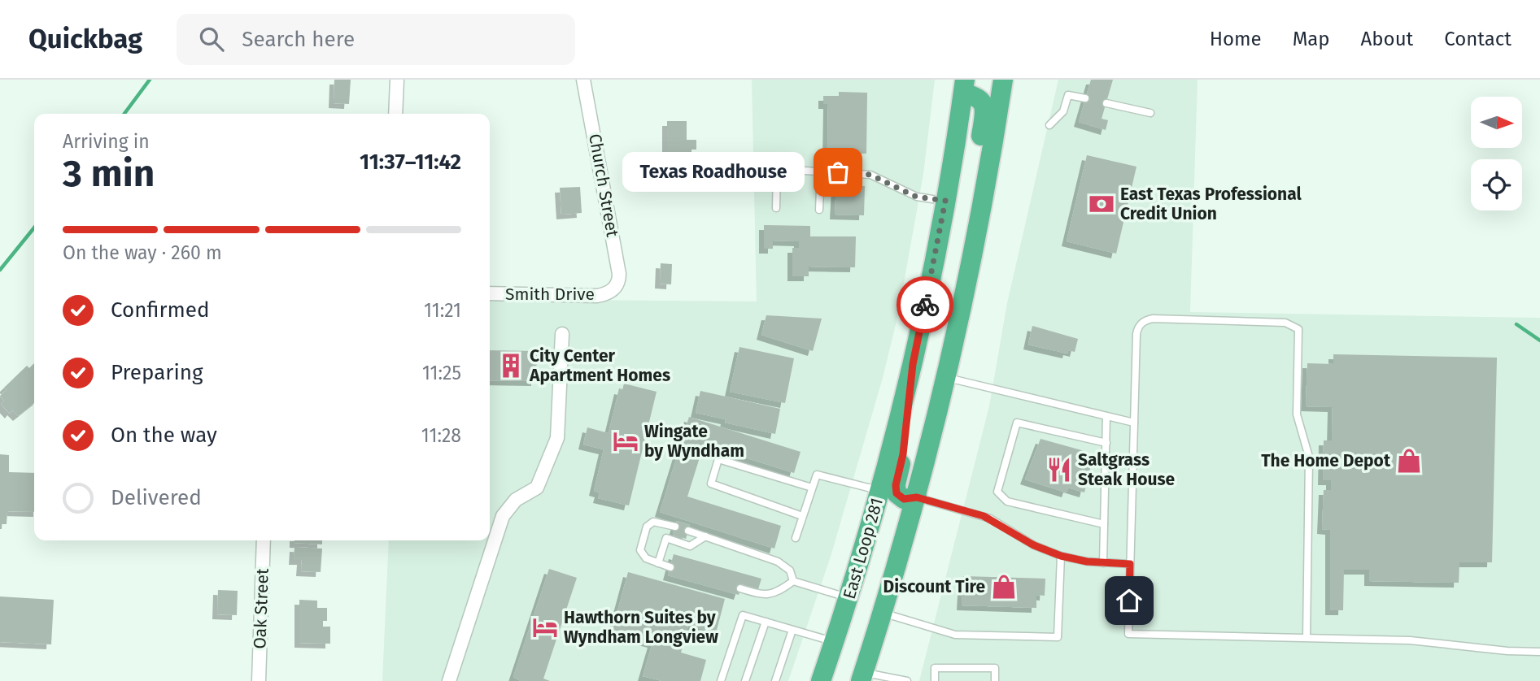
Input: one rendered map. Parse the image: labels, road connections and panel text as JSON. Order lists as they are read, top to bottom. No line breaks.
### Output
{"streets":{"highway":["East Loop 281"],"street":["Church Street","Smith Drive","Oak Street"]},"crossings":[["Church Street","Smith Drive"]],"places":{"other":["Texas Roadhouse"],"bank":["East Texas Professional Credit Union"],"building":["City Center Apartment Homes"],"hotel":["Wingate by Wyndham","Hawthorn Suites by Wyndham Longview"],"shop":["The Home Depot","Discount Tire"],"restaurant":["Saltgrass Steak House"]},"north":"right","page":{"header":"Quickbag","search":"Search here","nav":["Home","Map","About","Contact"],"heading":["3 min","Arriving in","11:37–11:42"],"bubble":"Texas Roadhouse","bar":"On the way · 260 m","list":[["Confirmed","11:21"],["Preparing","11:25"],["On the way","11:28"],"Delivered"]}}
